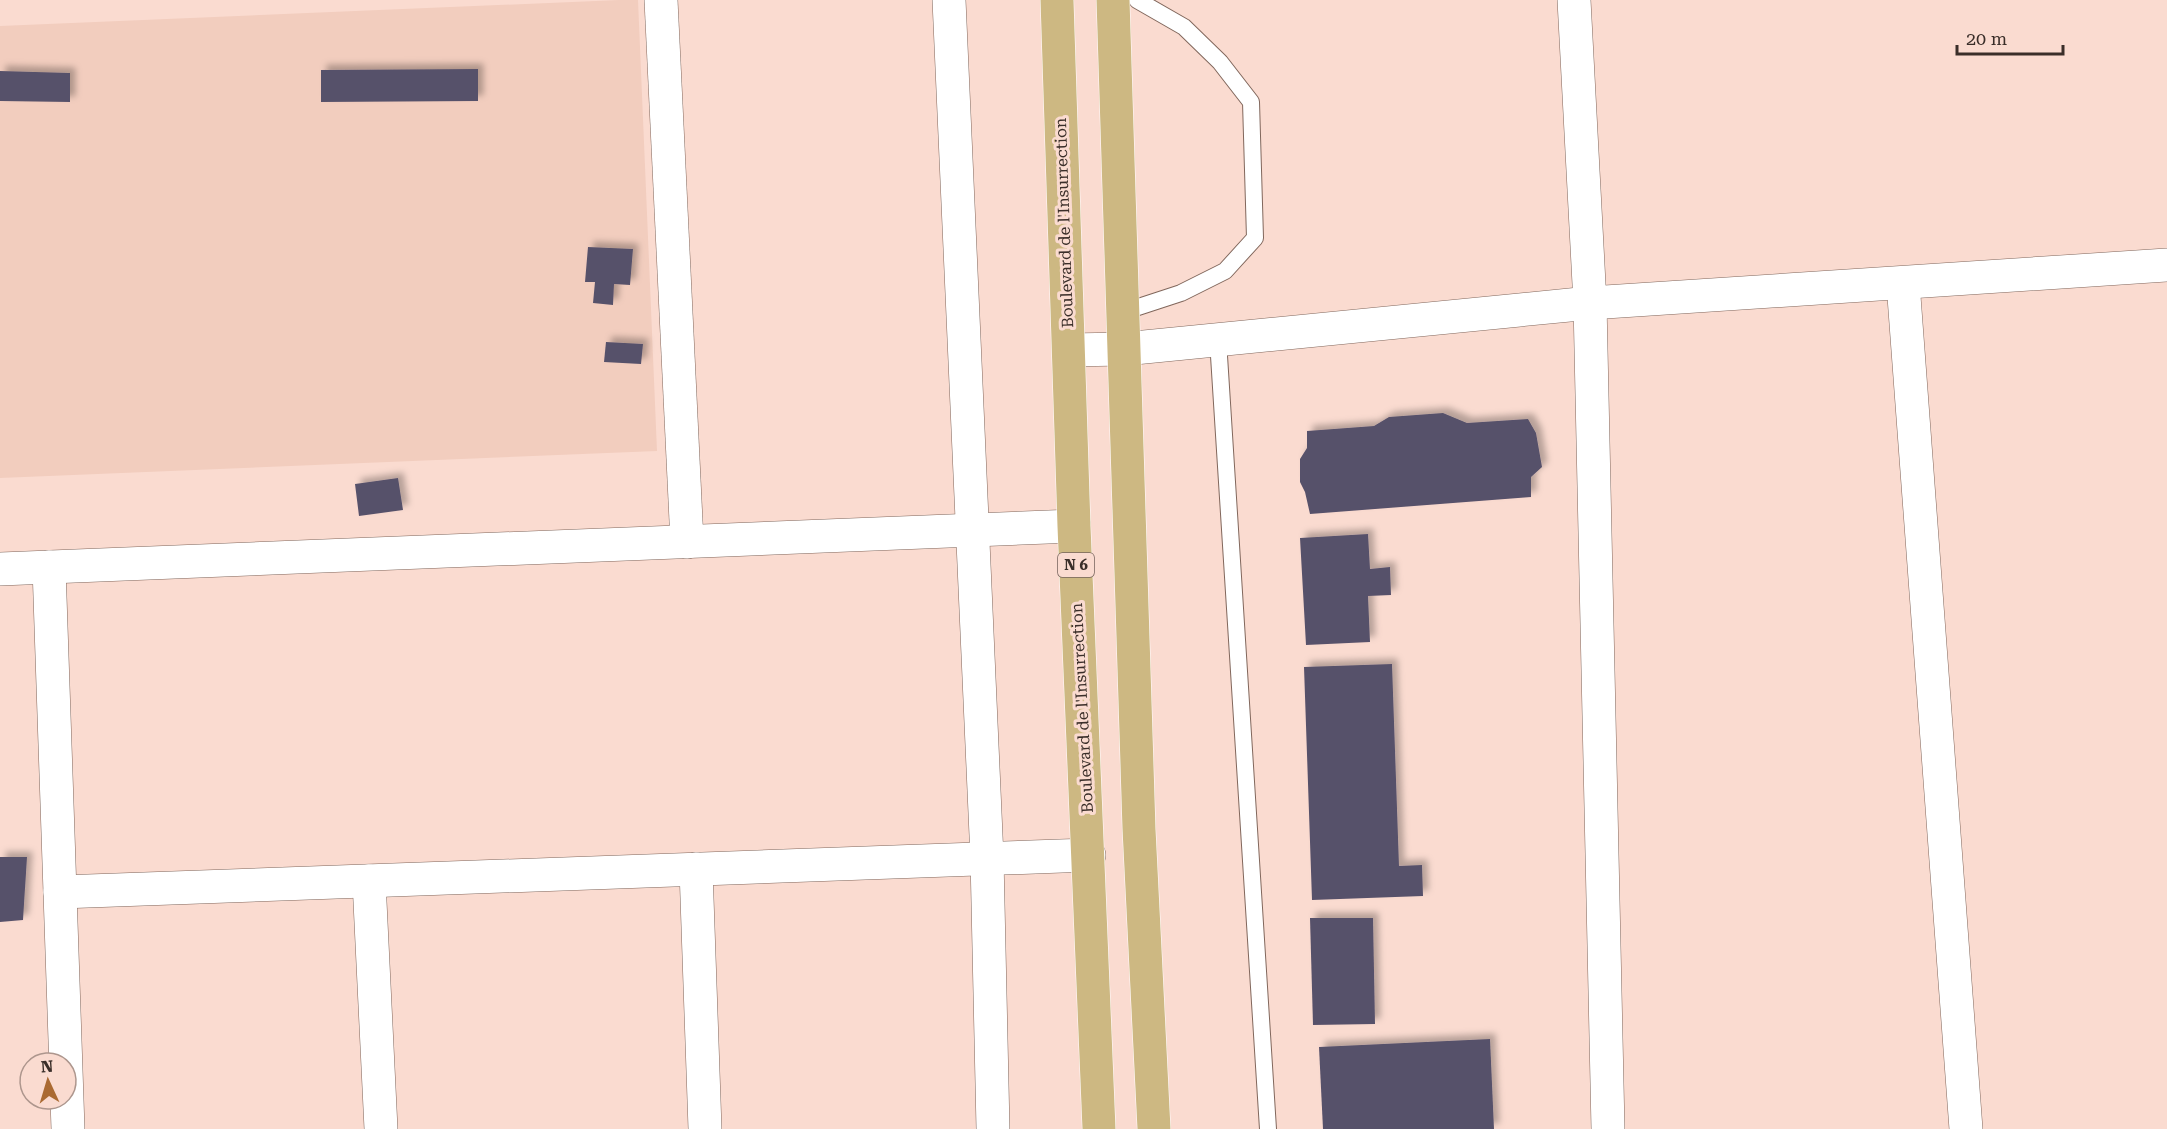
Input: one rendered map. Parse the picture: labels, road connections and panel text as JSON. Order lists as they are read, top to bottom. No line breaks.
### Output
{"streets":{"main road":["Boulevard de l'Insurrection","N 6"]},"scale_bar":"20 m","north":"top"}
